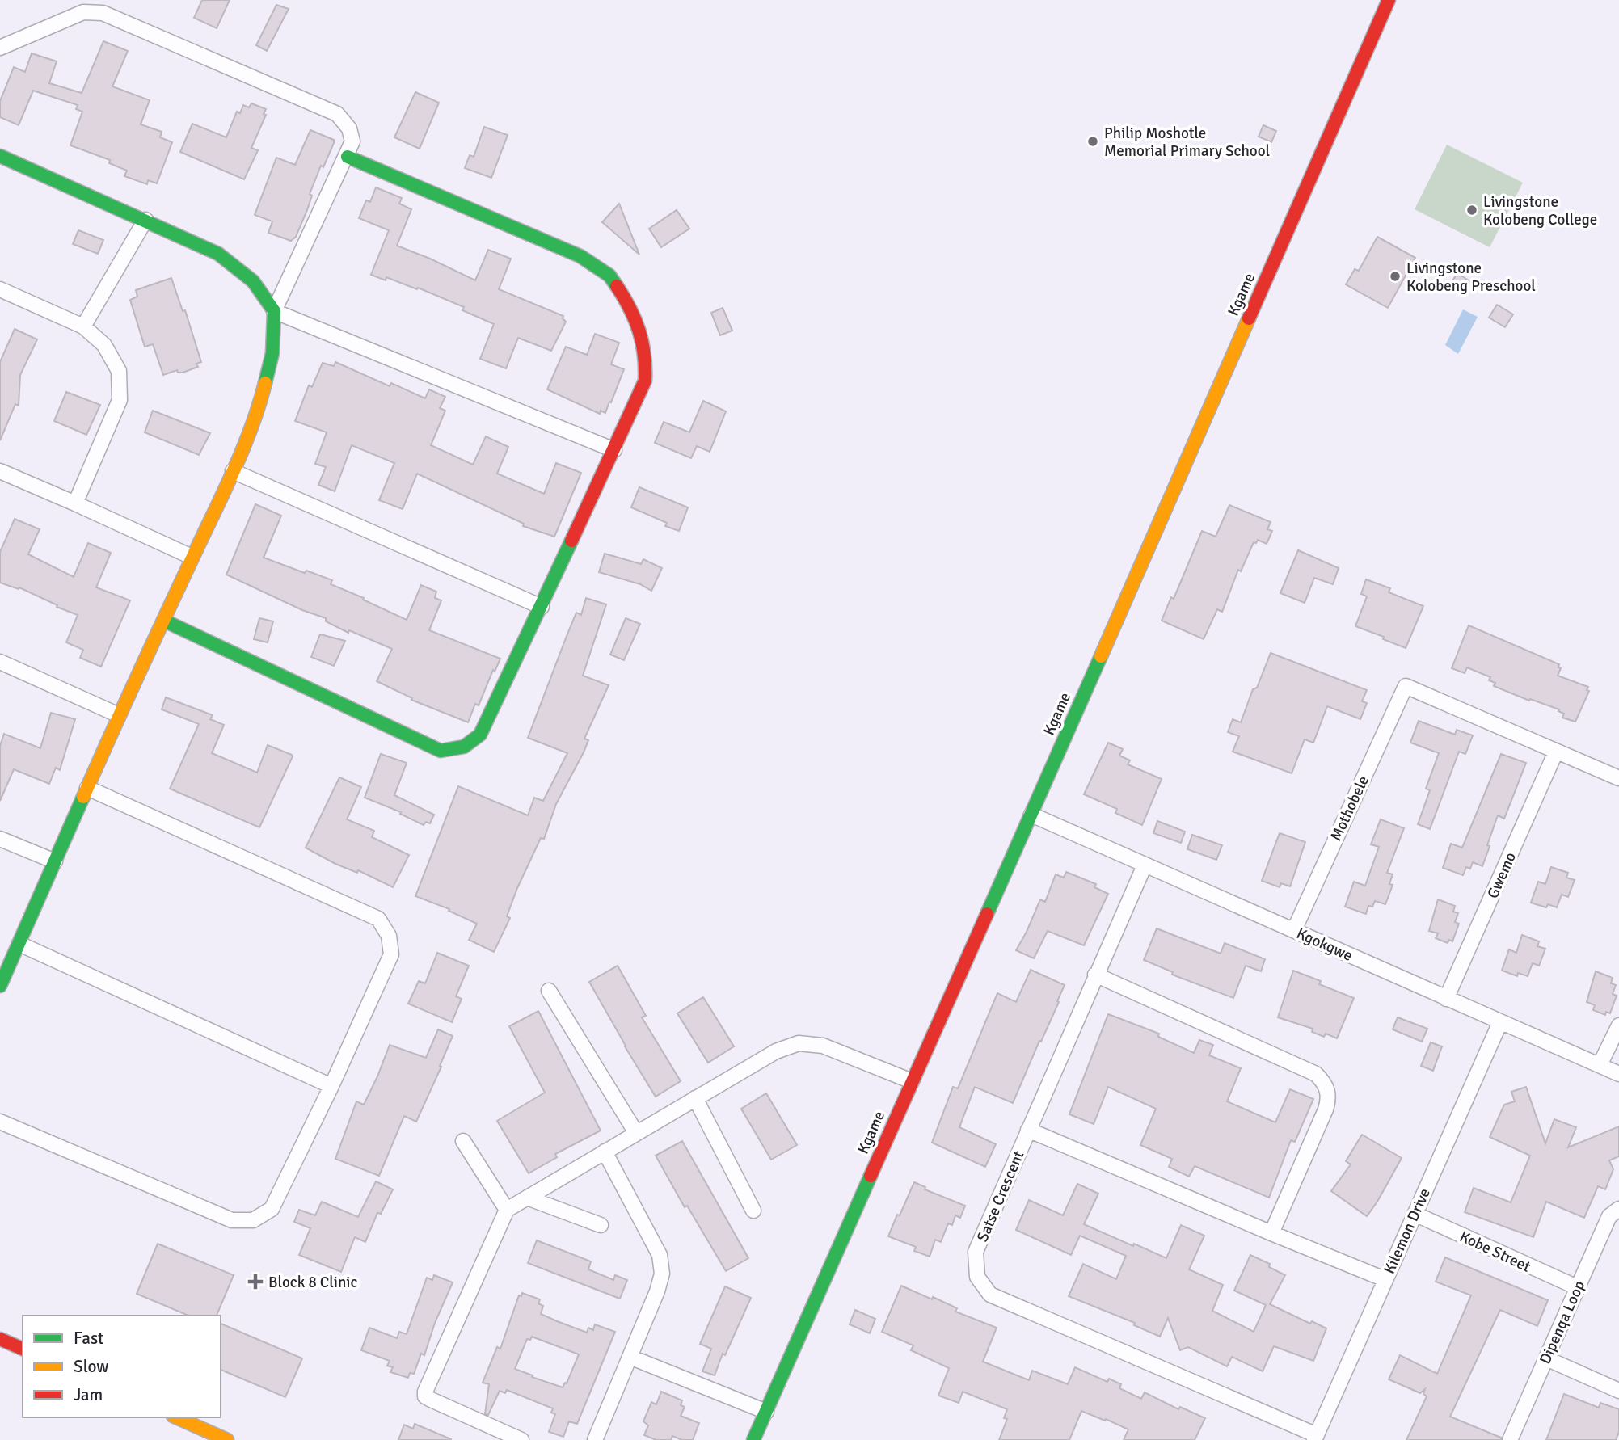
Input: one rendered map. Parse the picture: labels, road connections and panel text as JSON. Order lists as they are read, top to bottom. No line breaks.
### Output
{"streets":{"street":["Kgame","Mothobele","Gwemo","Kgokgwe","Satse Crescent","Kilemon Drive","Kobe Street","Dipenqa Loop"]},"crossings":[["Kgame","Kgokgwe"],["Mothobele","Gwemo"],["Mothobele","Kgokgwe"],["Gwemo","Kgokgwe"],["Kgokgwe","Satse Crescent"],["Kgokgwe","Kilemon Drive"],["Satse Crescent","Kilemon Drive"],["Kilemon Drive","Kobe Street"],["Kobe Street","Dipenqa Loop"]],"places":{"other":["Philip Moshotle Memorial Primary School","Livingstone Kolobeng College","Livingstone Kolobeng Preschool"],"health":["Block 8 Clinic"]},"legend":["Fast","Slow","Jam"]}
